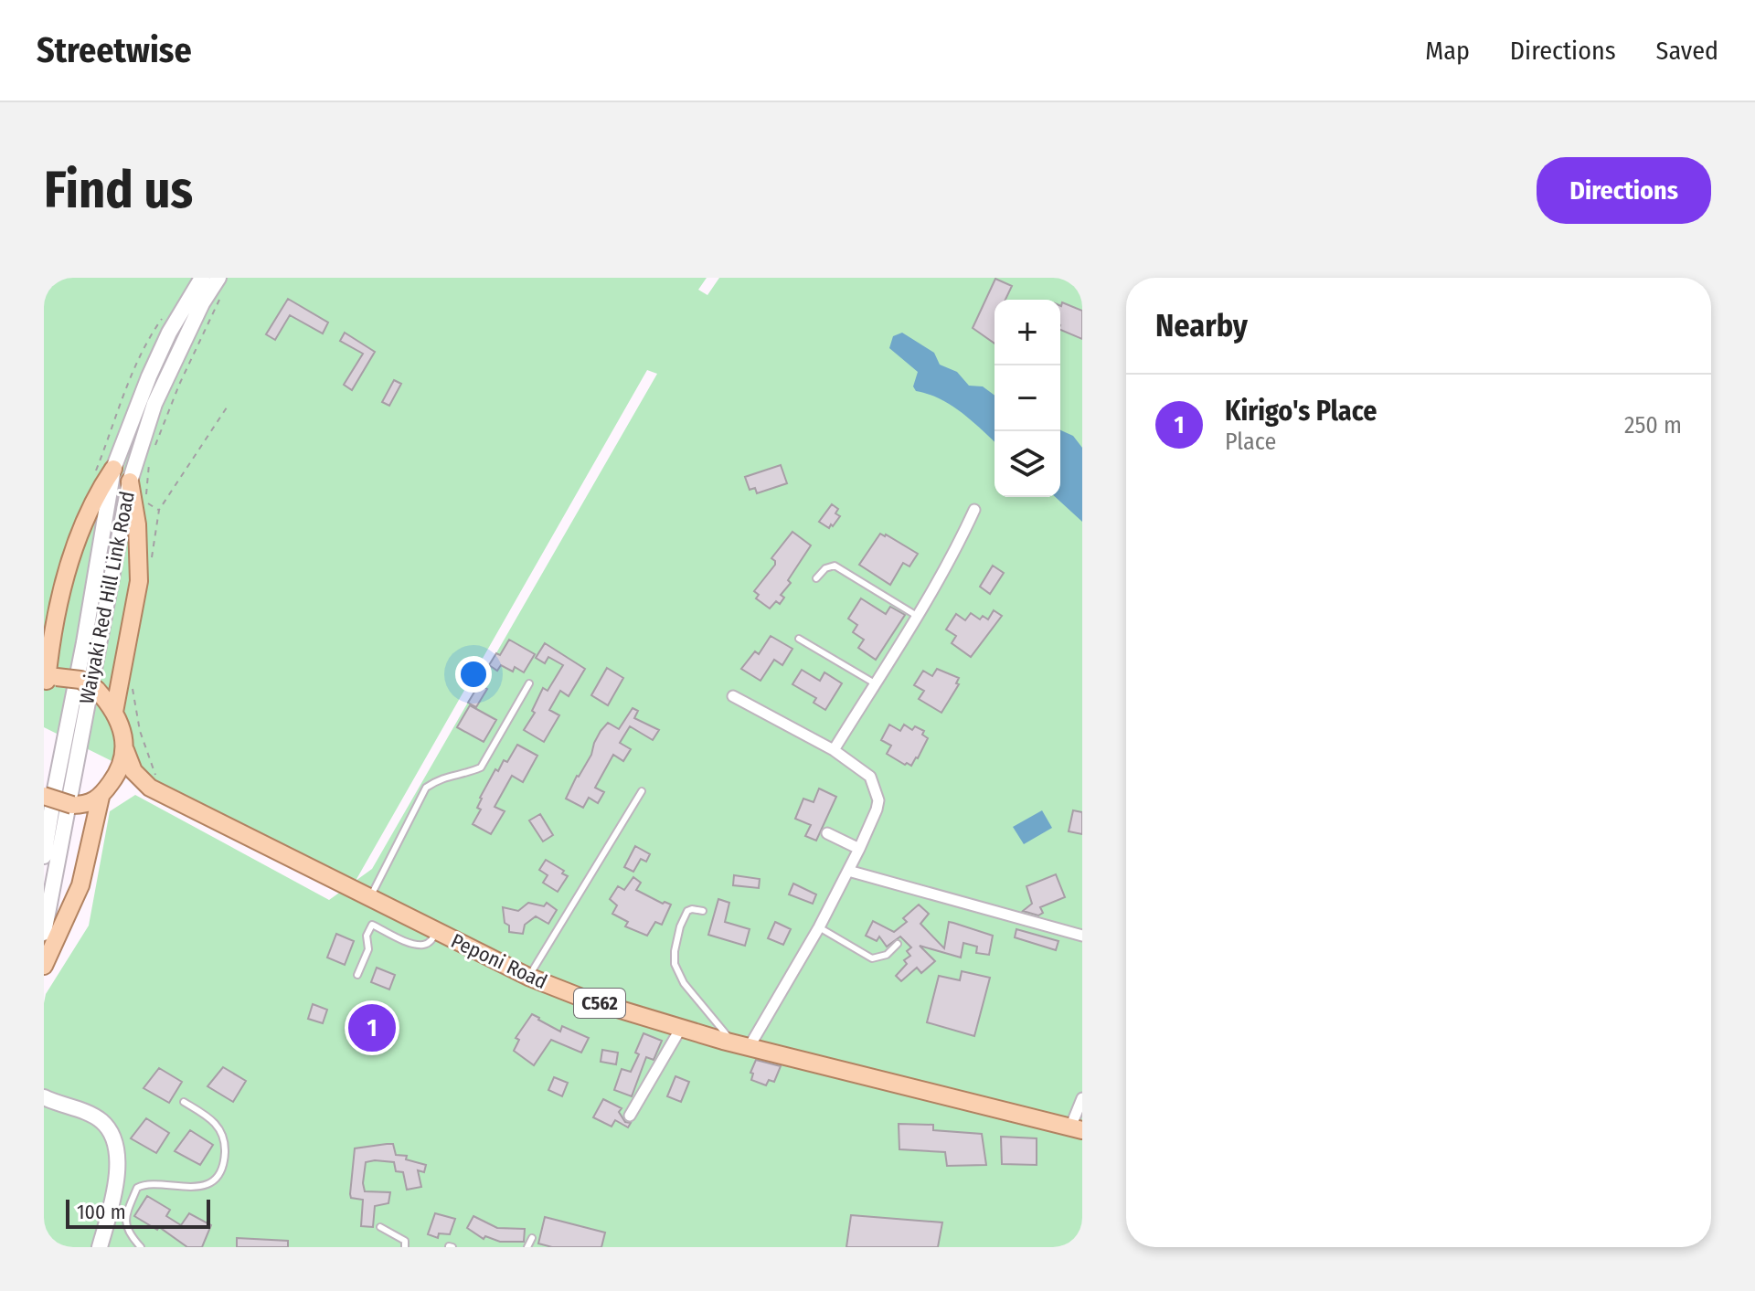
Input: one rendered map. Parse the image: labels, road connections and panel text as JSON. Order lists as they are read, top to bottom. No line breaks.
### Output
{"streets":{"main road":["Waiyaki Red Hill Link Road","Peponi Road","C562"]},"scale_bar":"100 m","page":{"header":"Streetwise","nav":["Map","Directions","Saved"],"buttons":"Directions","title":"Find us","heading":"Nearby","map_buttons":["+","−"],"list":[{"mark":"1","name":"Kirigo's Place","note":"Place","value":"250 m"}],"pins":"1","scale":"100 m"}}
